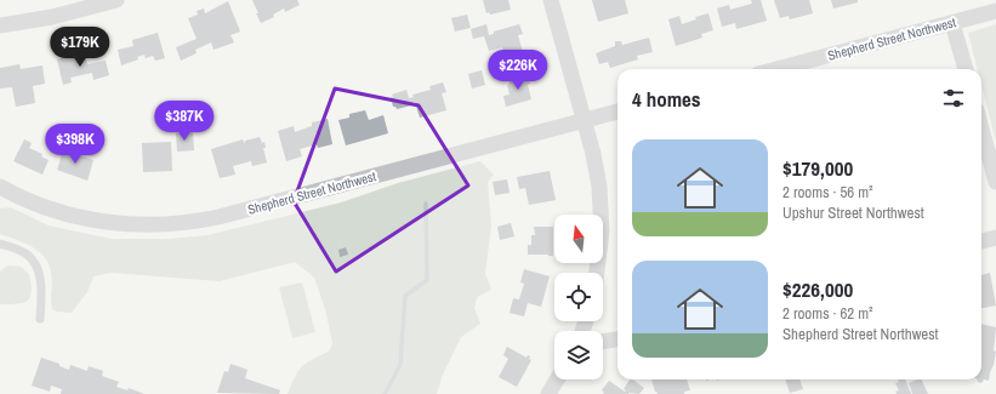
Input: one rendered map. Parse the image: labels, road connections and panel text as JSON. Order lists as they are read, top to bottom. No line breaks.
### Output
{"streets":{"street":["Shepherd Street Northwest"]},"north":"top","page":{"price":["$179K","$226K","$387K","$398K"],"heading":"4 homes","list":[{"name":"$179,000","note":"2 rooms · 56 m² · Upshur Street Northwest"},{"name":"$226,000","note":"2 rooms · 62 m² · Shepherd Street Northwest"}]}}
